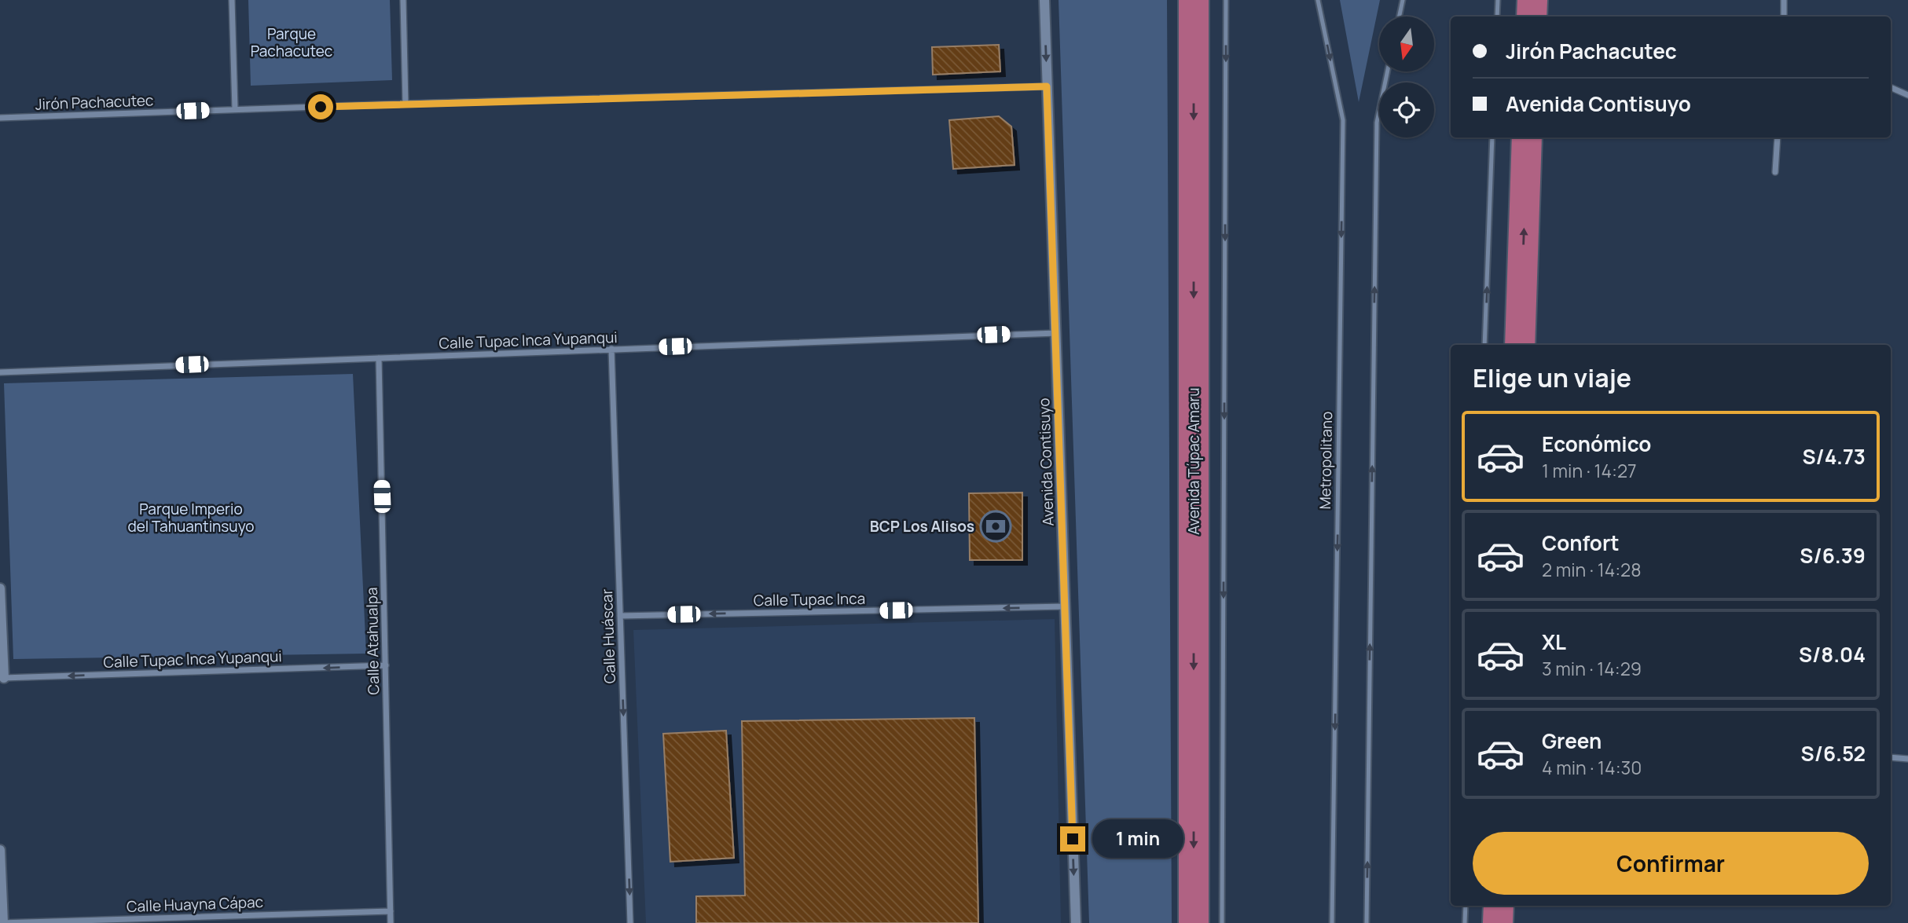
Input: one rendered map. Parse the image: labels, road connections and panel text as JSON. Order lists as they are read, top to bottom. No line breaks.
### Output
{"streets":{"main road":["Avenida Túpac Amaru"],"street":["Jirón Pachacutec","Calle Tupac Inca Yupanqui","Avenida Contisuyo","Calle Tupac Inca","Calle Huáscar","Calle Atahualpa","Calle Huayna Cápac"],"lane":["Metropolitano"]},"crossings":[["Jirón Pachacutec","Avenida Contisuyo"],["Calle Tupac Inca Yupanqui","Avenida Contisuyo"],["Calle Tupac Inca Yupanqui","Calle Huáscar"],["Calle Tupac Inca Yupanqui","Calle Atahualpa"],["Avenida Contisuyo","Calle Tupac Inca"],["Calle Tupac Inca","Calle Huáscar"],["Calle Atahualpa","Calle Huayna Cápac"]],"one_way":["Avenida Túpac Amaru","Avenida Contisuyo","Calle Tupac Inca","Calle Huáscar"],"parks":["Parque Pachacutec","Parque Imperio del Tahuantinsuyo"],"places":{"bank":["BCP Los Alisos"]},"north":"bottom","page":{"banner":["Jirón Pachacutec","Avenida Contisuyo"],"heading":"Elige un viaje","list":[{"name":"Económico","note":"1 min · 14:27","value":"S/4.73"},{"name":"Confort","note":"2 min · 14:28","value":"S/6.39"},{"name":"XL","note":"3 min · 14:29","value":"S/8.04"},{"name":"Green","note":"4 min · 14:30","value":"S/6.52"}],"bubble":"1 min","buttons":"Confirmar"}}
